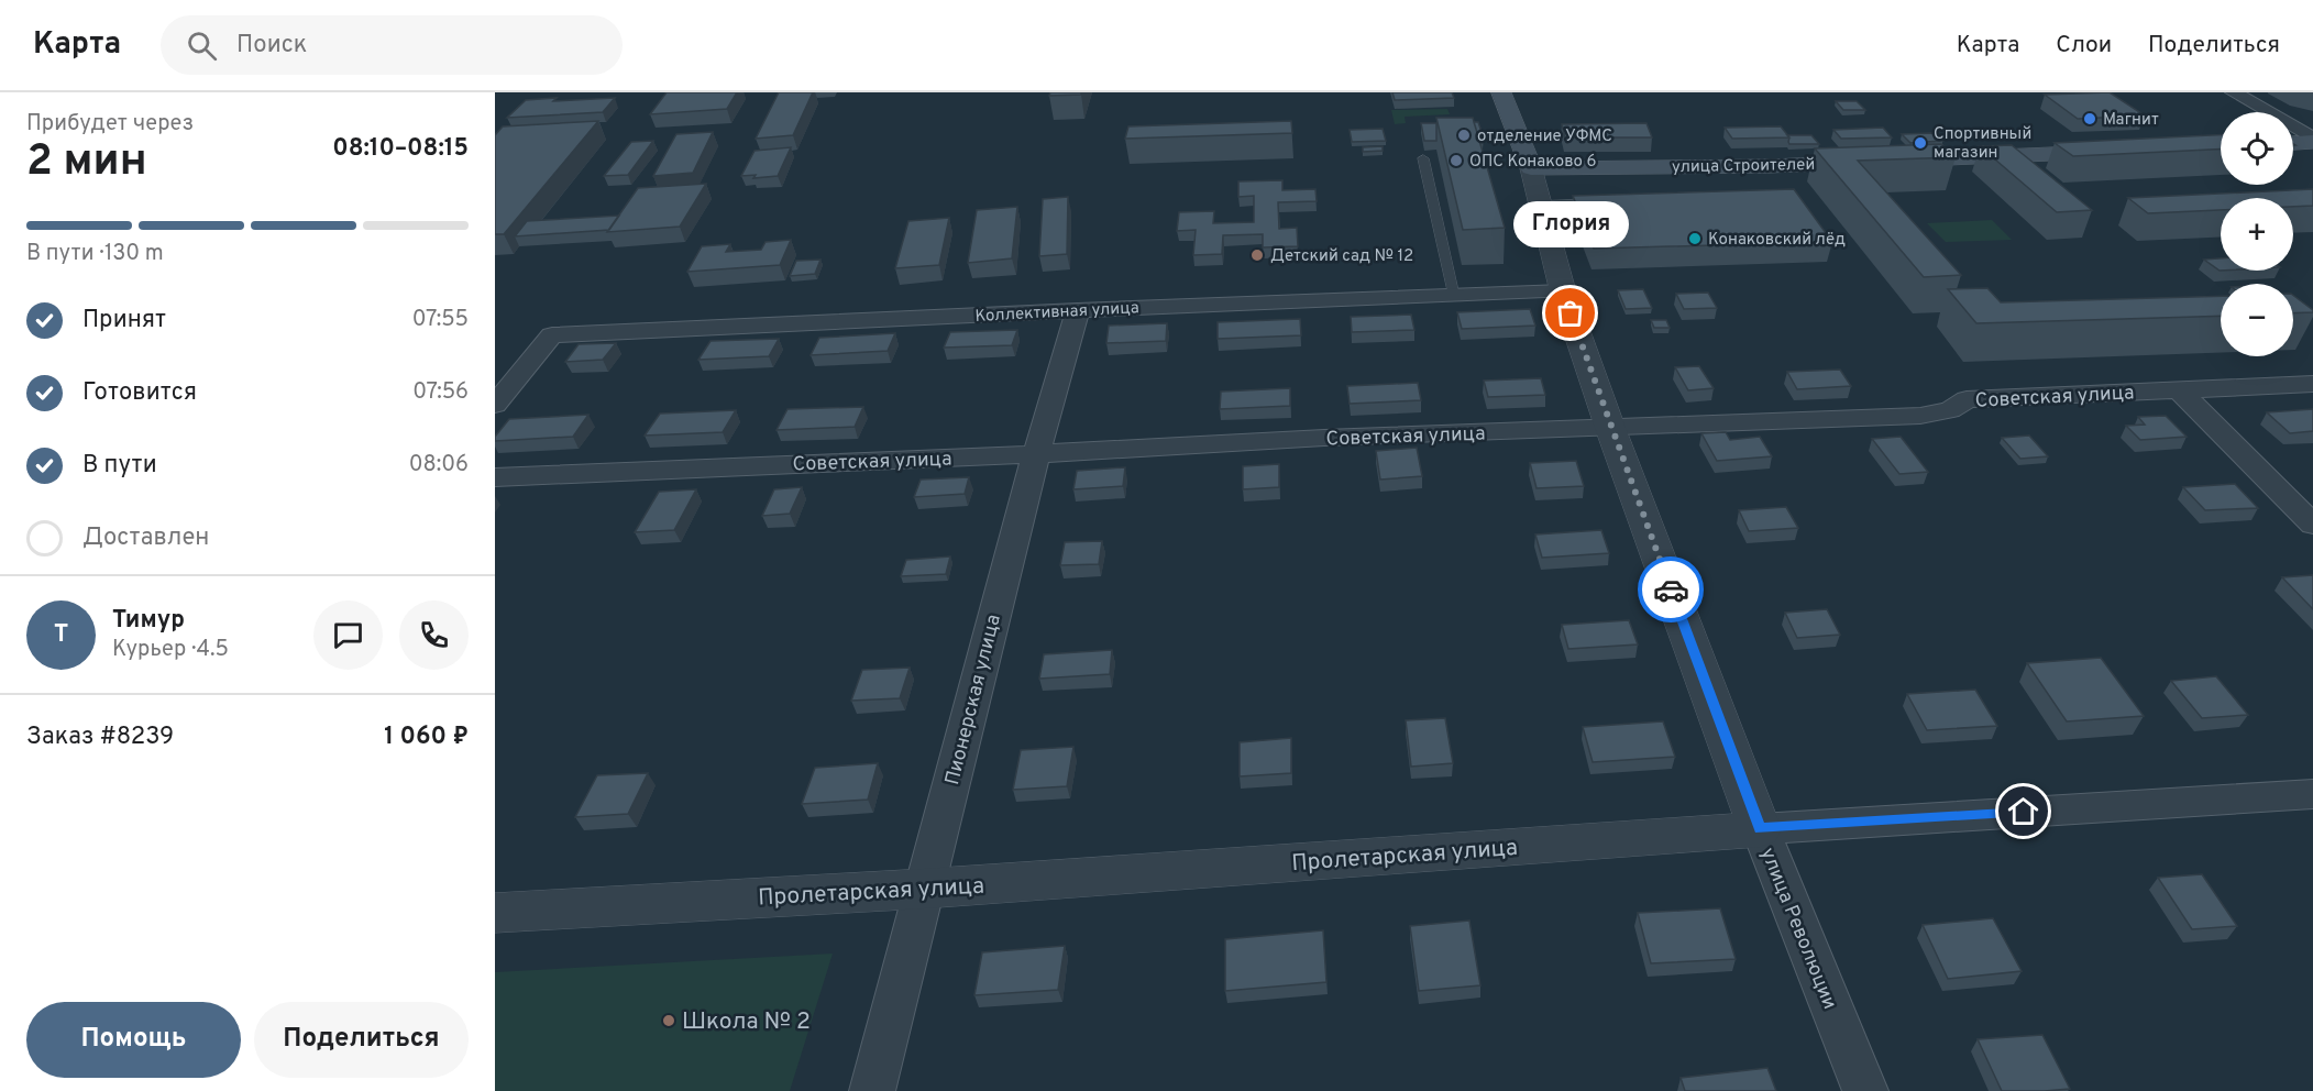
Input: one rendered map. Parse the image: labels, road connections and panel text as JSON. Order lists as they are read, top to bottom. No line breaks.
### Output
{"streets":{"main road":["улица Строителей","улица Революции"],"street":["Коллективная улица","Советская улица","Пионерская улица","Пролетарская улица"]},"crossings":[["улица Строителей","улица Революции"],["Коллективная улица","Пионерская улица"],["Коллективная улица","улица Революции"],["Советская улица","Пионерская улица"],["Советская улица","улица Революции"],["Пионерская улица","Пролетарская улица"],["Пролетарская улица","улица Революции"]],"places":["Магнит","отделение УФМС","Спортивный магазин","ОПС Конаково 6","Конаковский лёд","Детский сад № 12","Глория","Школа № 2"],"page":{"header":"Карта","search":"Поиск","nav":["Карта","Слои","Поделиться"],"heading":["2 мин","Прибудет через","08:10–08:15"],"panel":["Тимур","Курьер · 4.5","Заказ #8239","1 060 ₽"],"map_buttons":["+","−"],"bubble":"Глория","bar":"В пути · 130 m","list":[["Принят","07:55"],["Готовится","07:56"],["В пути","08:06"],"Доставлен"],"round":"Т","buttons":["Помощь","Поделиться"]}}
